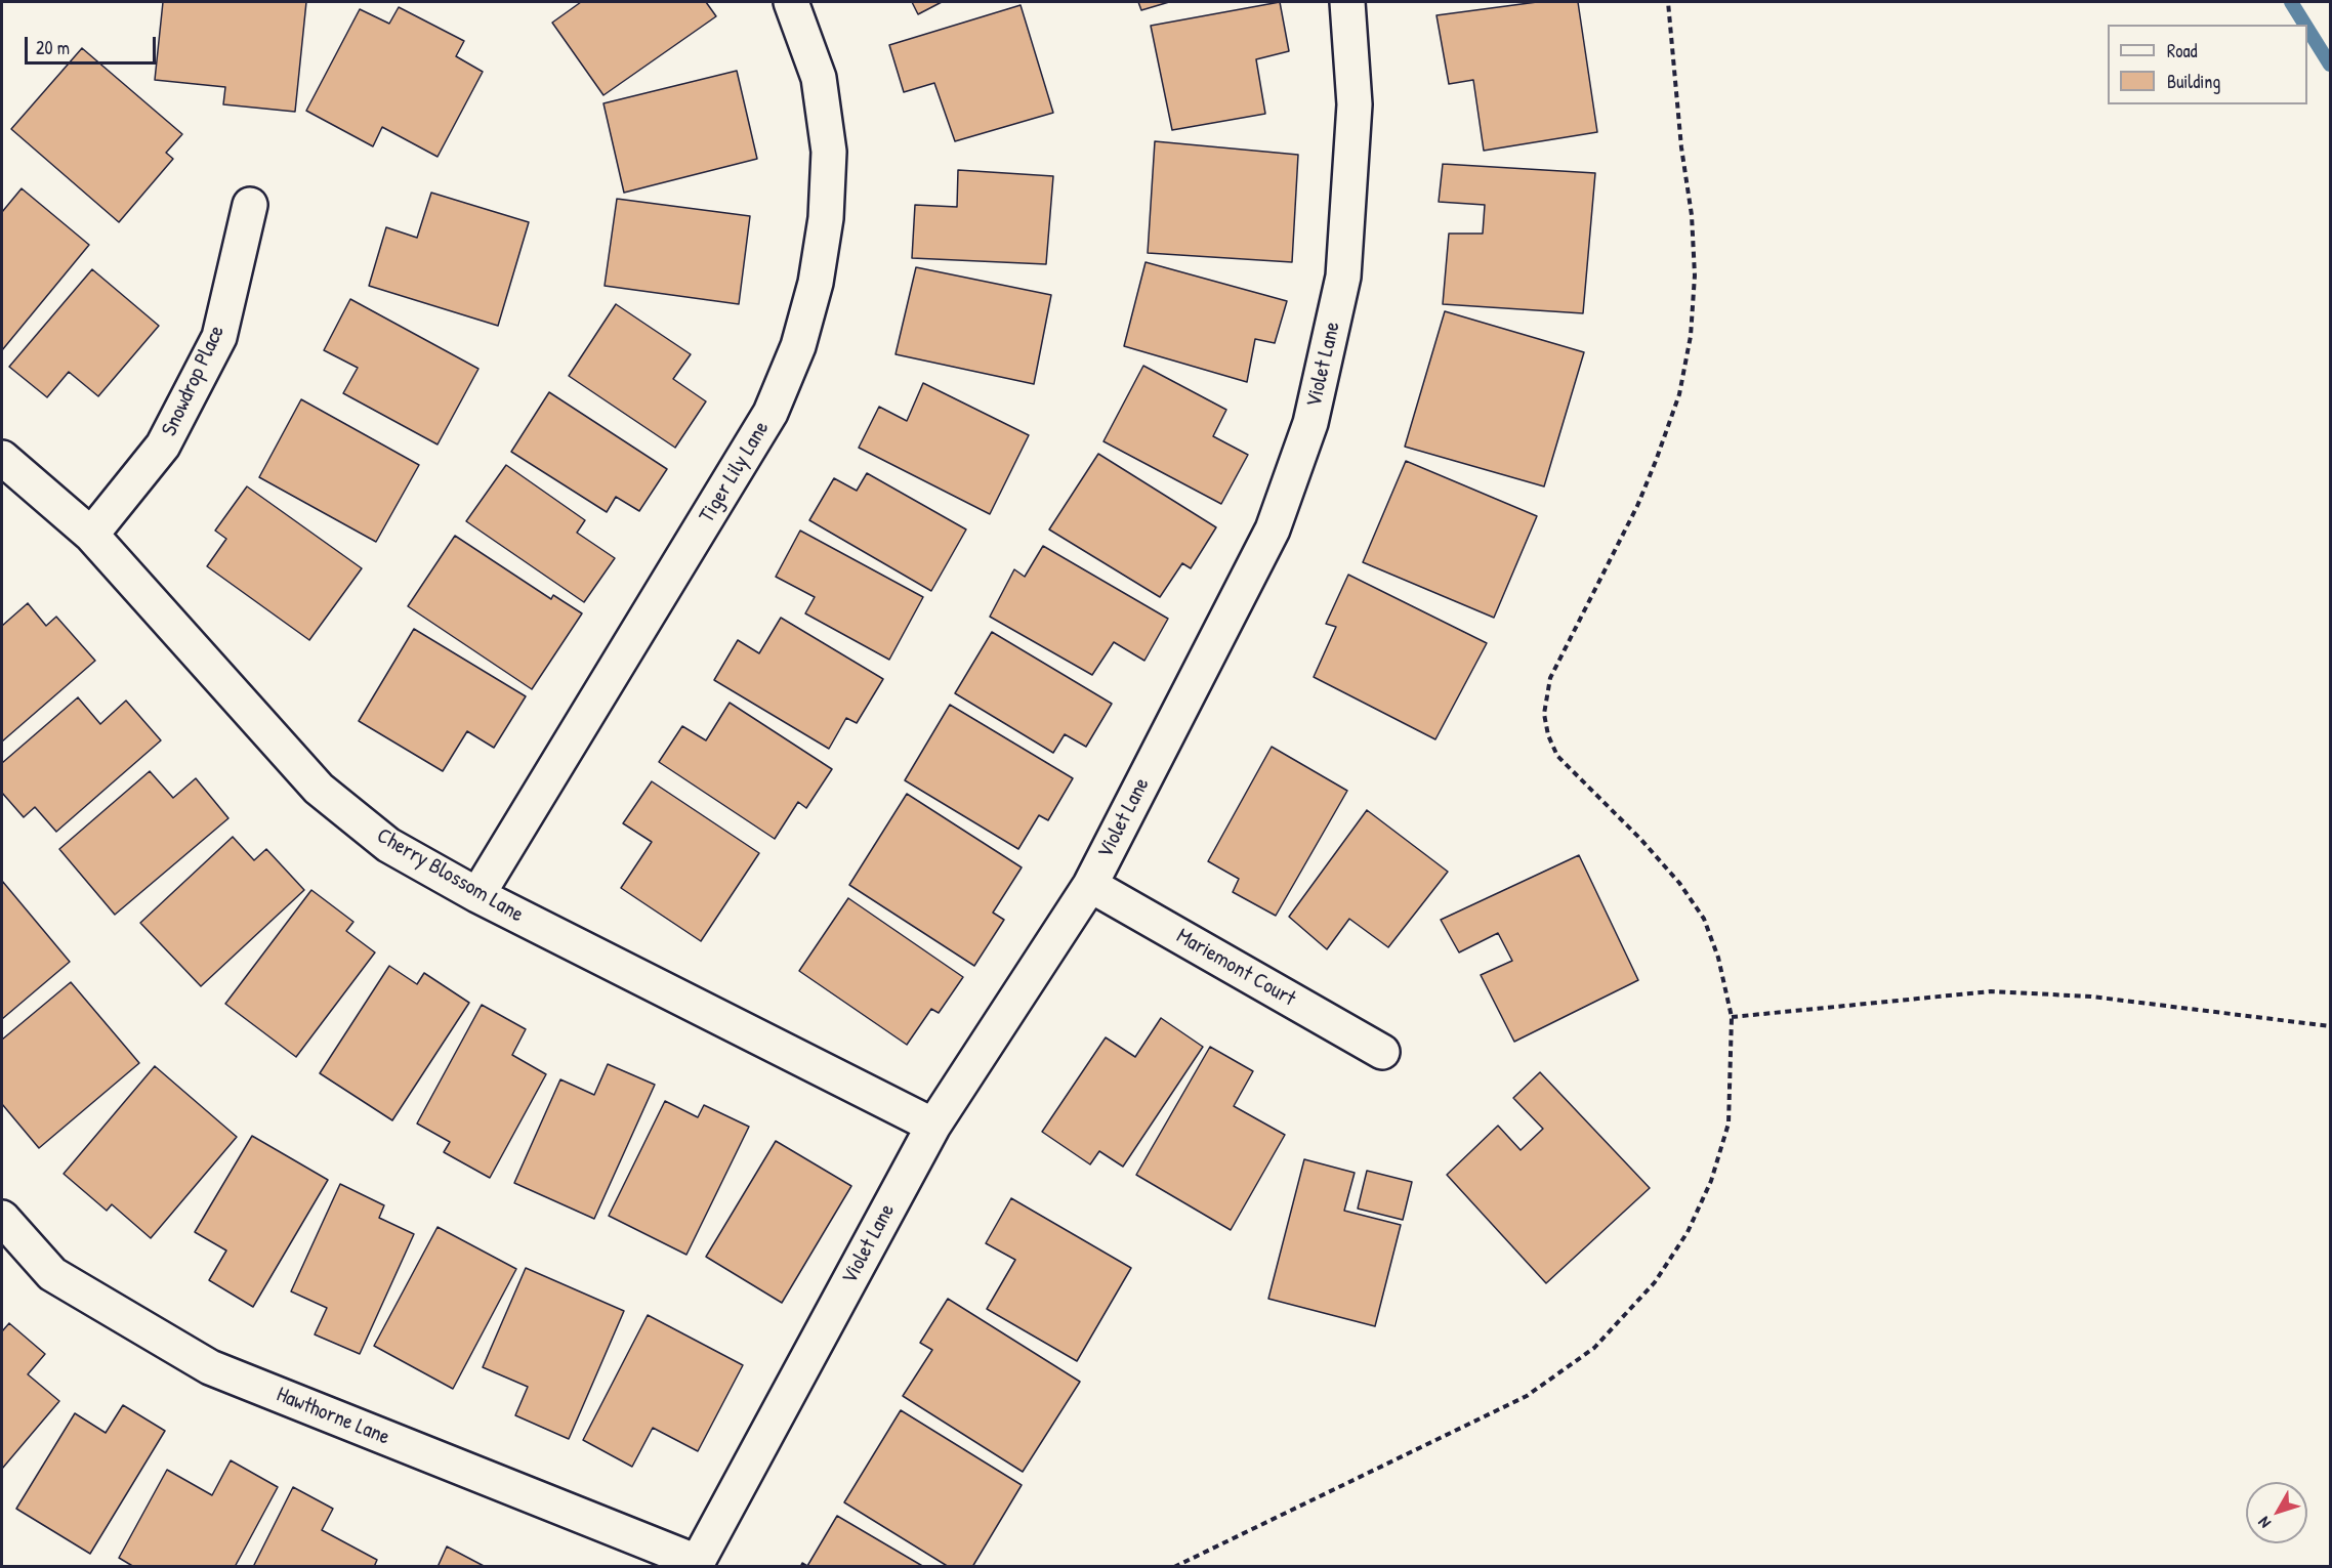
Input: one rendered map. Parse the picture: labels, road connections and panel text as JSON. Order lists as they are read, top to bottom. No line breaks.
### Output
{"streets":{"street":["Violet Lane","Snowdrop Place","Tiger Lily Lane","Cherry Blossom Lane","Mariemont Court","Hawthorne Lane"]},"crossings":[["Violet Lane","Cherry Blossom Lane"],["Violet Lane","Mariemont Court"],["Violet Lane","Hawthorne Lane"],["Snowdrop Place","Cherry Blossom Lane"],["Tiger Lily Lane","Cherry Blossom Lane"]],"legend":["Road","Building"],"scale_bar":"20 m","north":"bottom left"}
